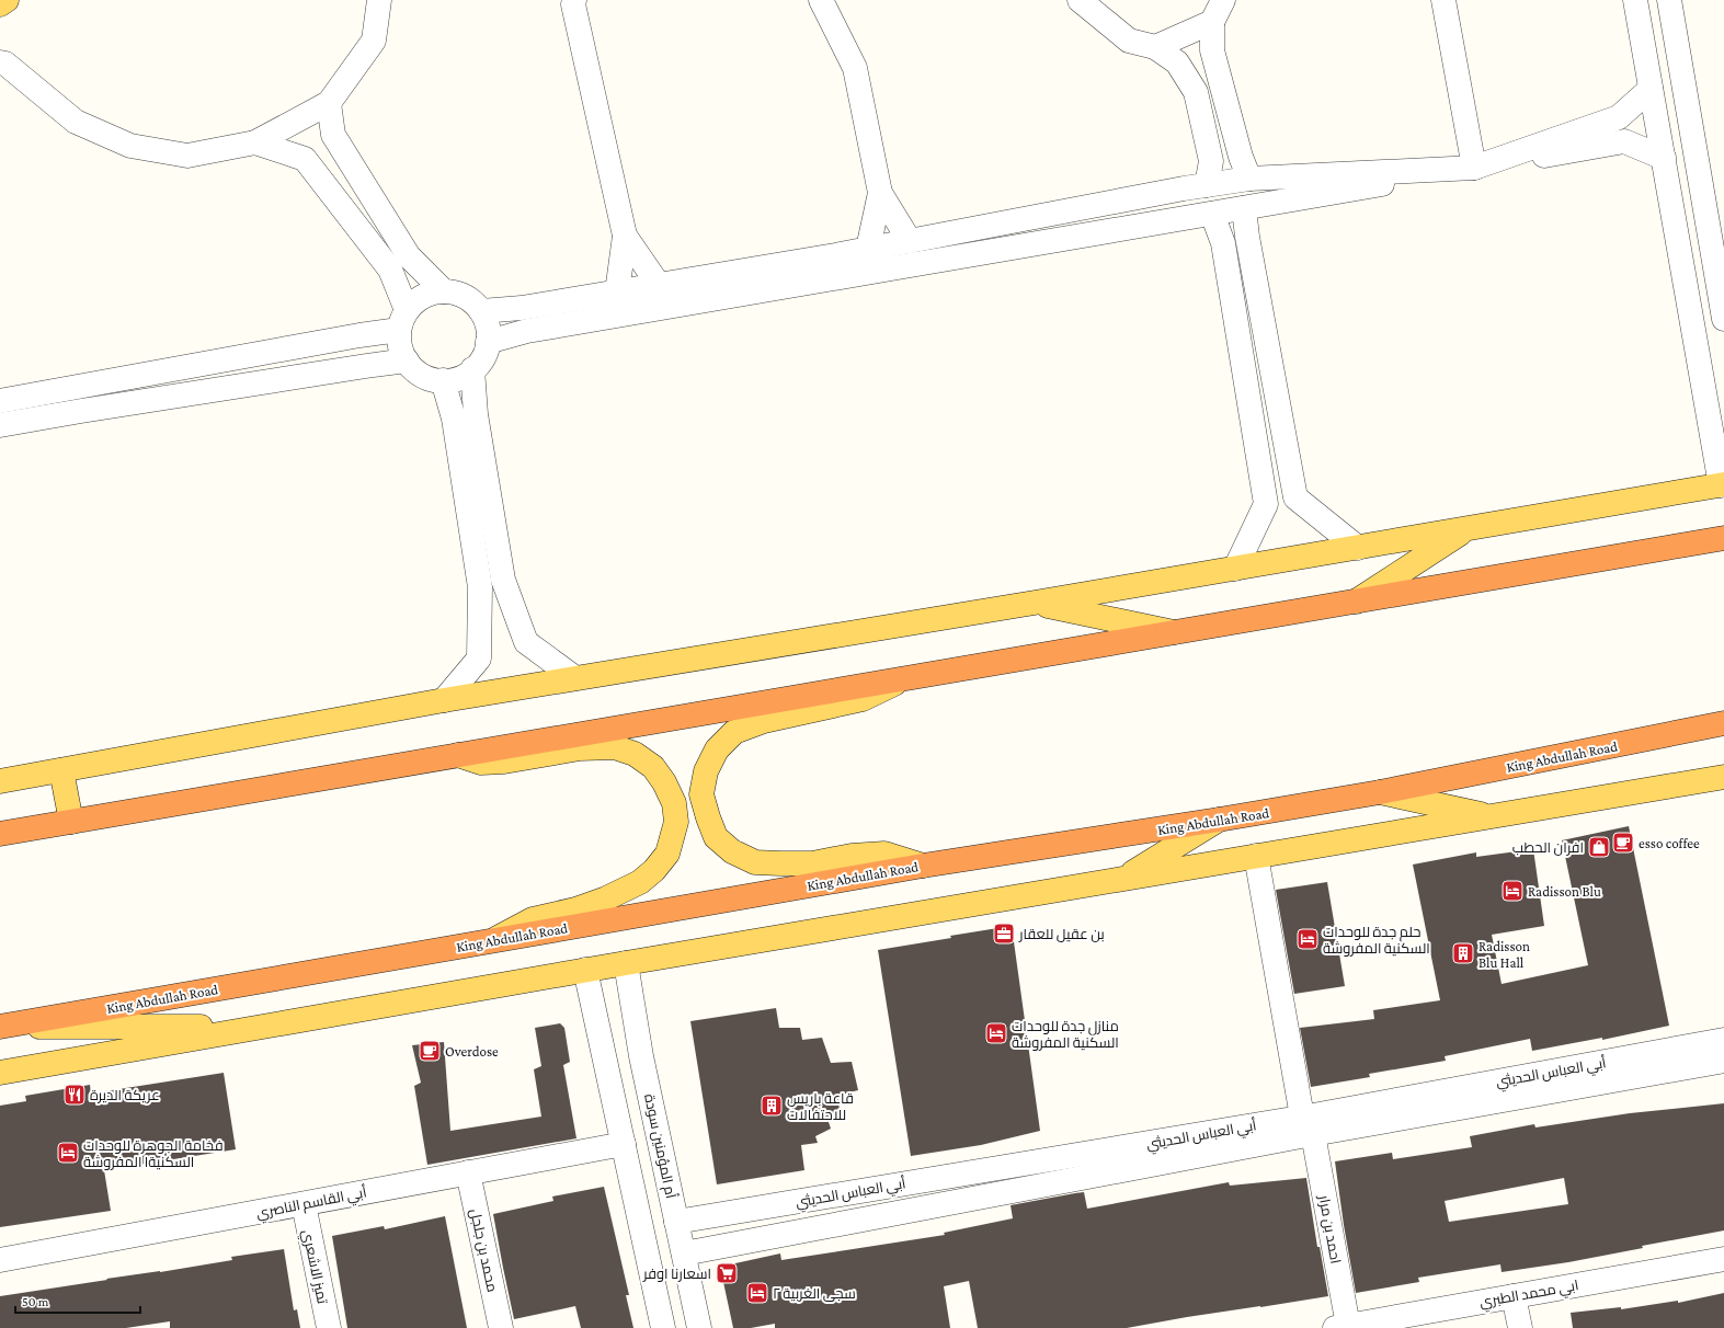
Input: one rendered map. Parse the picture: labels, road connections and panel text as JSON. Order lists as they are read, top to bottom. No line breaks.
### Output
{"streets":{"highway":["King Abdullah Road"],"street":["أبي العباس الحديثي","أم المؤمنين سودة","أبي القاسم الناصري","احمد بن مرار","محمد بن جلجل","تميز الاشعري","ابي محمد الطبري"]},"crossings":[["أبي العباس الحديثي","أم المؤمنين سودة"],["أبي العباس الحديثي","احمد بن مرار"],["أبي القاسم الناصري","محمد بن جلجل"],["أبي القاسم الناصري","تميز الاشعري"],["احمد بن مرار","ابي محمد الطبري"]],"places":{"cafe":["esso coffee","Overdose"],"shop":["افران الحطب"],"hotel":["Radisson Blu","حلم جدة للوحدات السكنية المفروشة","منازل جدة للوحدات السكنية المفروشة","فخامة الجوهرة للوحدات السكنيةا المفروشة","سجى الغربية ٢"],"office":["بن عقيل للعقار"],"building":["Radisson Blu Hall","قاعة باريس للاحتفالات"],"restaurant":["عريكة الديرة"],"supermarket":["اسعارنا اوفر"]},"scale_bar":"50 m"}
